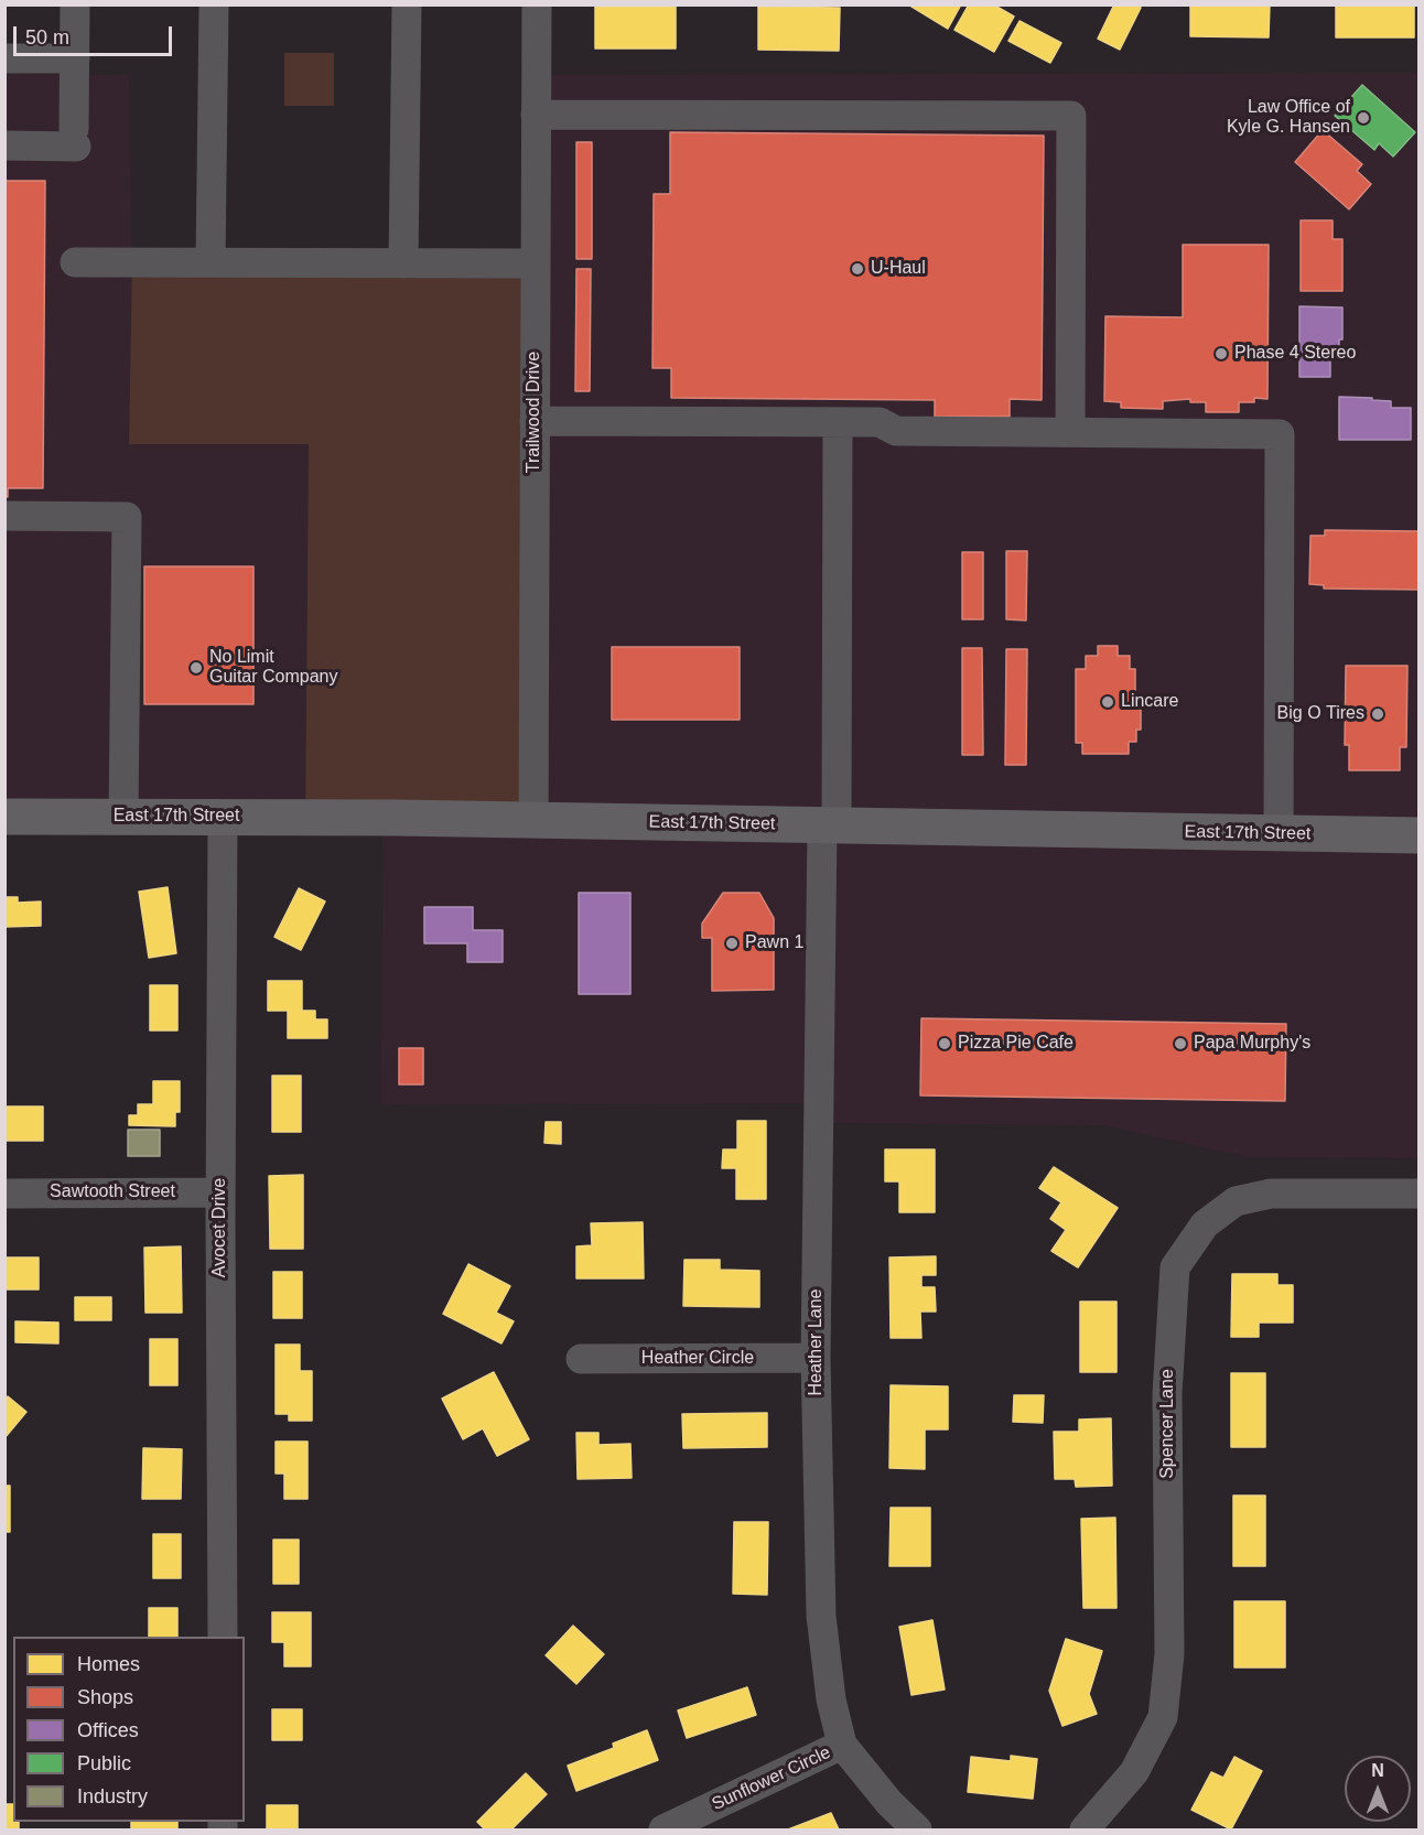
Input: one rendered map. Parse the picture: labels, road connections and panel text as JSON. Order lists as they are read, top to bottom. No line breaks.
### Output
{"streets":{"main road":["East 17th Street"],"street":["Trailwood Drive","Sawtooth Street","Avocet Drive","Heather Lane","Heather Circle","Spencer Lane","Sunflower Circle"]},"crossings":[["Trailwood Drive","East 17th Street"],["East 17th Street","Avocet Drive"],["East 17th Street","Heather Lane"],["Sawtooth Street","Avocet Drive"],["Heather Lane","Heather Circle"],["Heather Lane","Sunflower Circle"]],"places":["Law Office of Kyle G. Hansen","U-Haul","Phase 4 Stereo","No Limit Guitar Company","Lincare","Big O Tires","Pawn 1","Pizza Pie Cafe","Papa Murphy's"],"legend":["Homes","Shops","Offices","Public","Industry"],"scale_bar":"50 m","north":"top"}
